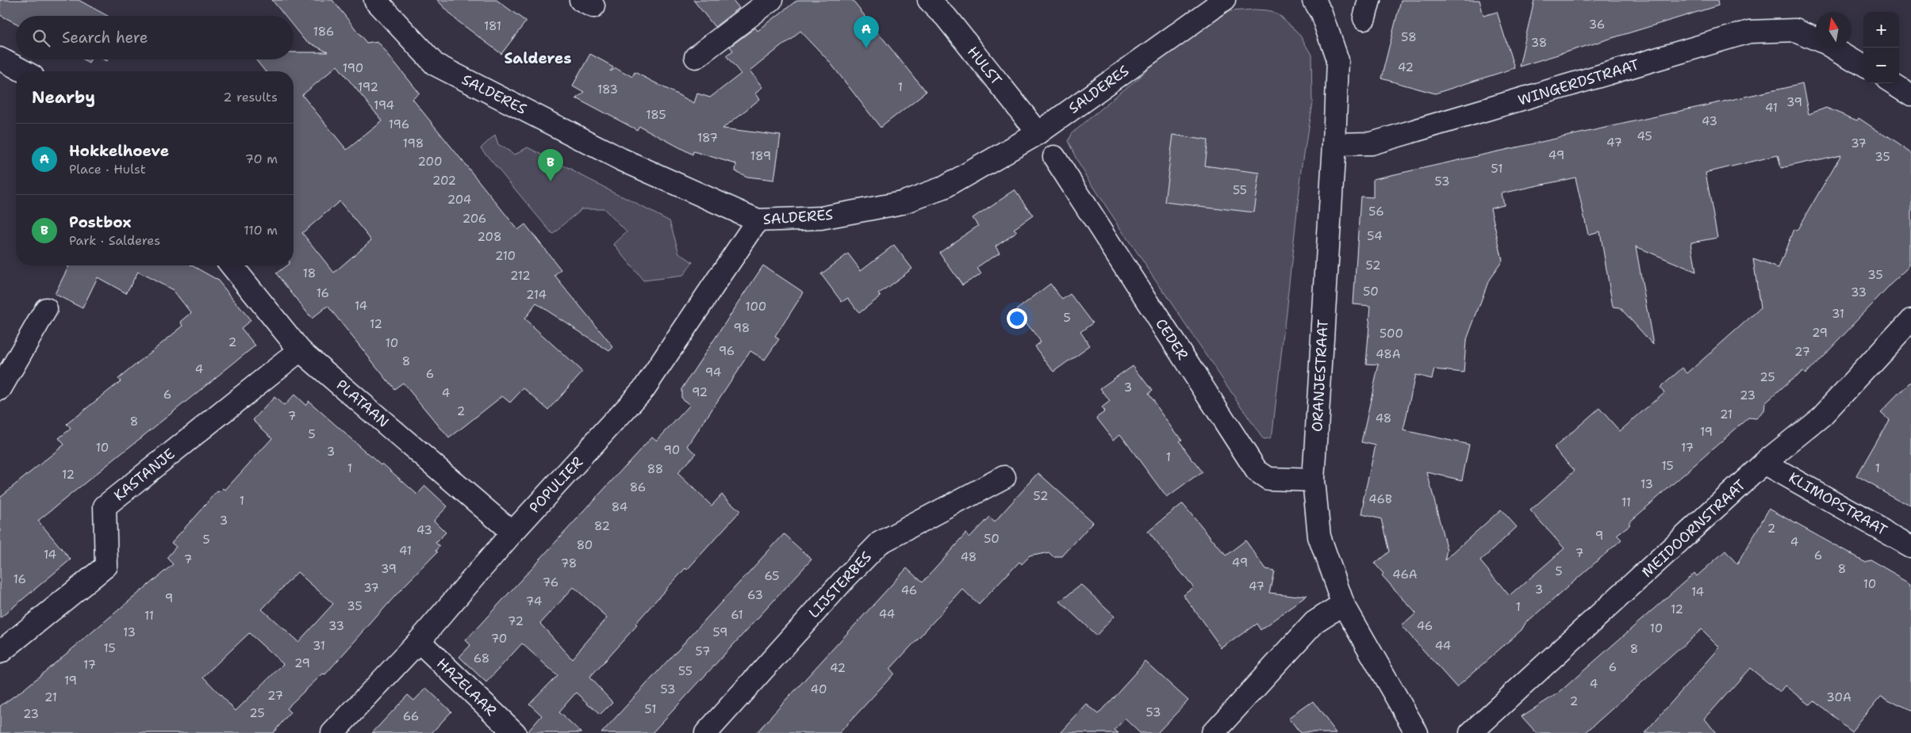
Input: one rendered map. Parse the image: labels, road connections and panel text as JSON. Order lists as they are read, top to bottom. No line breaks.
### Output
{"streets":{"street":["HULST","WINGERDSTRAAT","SALDERES","CEDER","ORANJESTRAAT","PLATAAN","KASTANJE","POPULIER","KLIMOPSTRAAT","MEIDOORNSTRAAT","LIJSTERBES","HAZELAAR"]},"crossings":[["HULST","SALDERES"],["WINGERDSTRAAT","ORANJESTRAAT"],["SALDERES","POPULIER"],["CEDER","ORANJESTRAAT"],["PLATAAN","KASTANJE"],["PLATAAN","POPULIER"],["POPULIER","HAZELAAR"],["KLIMOPSTRAAT","MEIDOORNSTRAAT"]],"districts":["Salderes"],"house_numbers":["36","181","186","58","38","42","190","192","1","183","39","194","41","185","43","196","45","187","47","198","37","49","189","35","200","51","202","53","55","204","56","206","54","208","210","52","18","35","212","50","33","16","214","14","100","31","5","12","98","29","500","2","10","96","27","48A","8","4","94","6","25","3","92","4","6","23","2","21","7","48","8","19","5","10","17","90","3","1","15","1","1","88","12","13","86","52","46B","1","11","84","3","82","2","43","9","50","5","4","80","41","7","14","6","48","7","49","78","39","8","5","46A","65","16","76","10","47","37","3","46","14","63","9","74","35","1","12","44","61","11","72","33","46","10","13","59","70","31","44","15","8","57","68","29","17","6","42","55","19","4","53","40","27","21","30A","2","51","53","25","23","66"],"north":"top","page":{"map_buttons":["+","−"],"pins":["A","B"],"search":"Search here","heading":["Nearby","2 results"],"list":[{"mark":"A","name":"Hokkelhoeve","note":"Place · Hulst","value":"70 m"},{"mark":"B","name":"Postbox","note":"Park · Salderes","value":"110 m"}]}}
